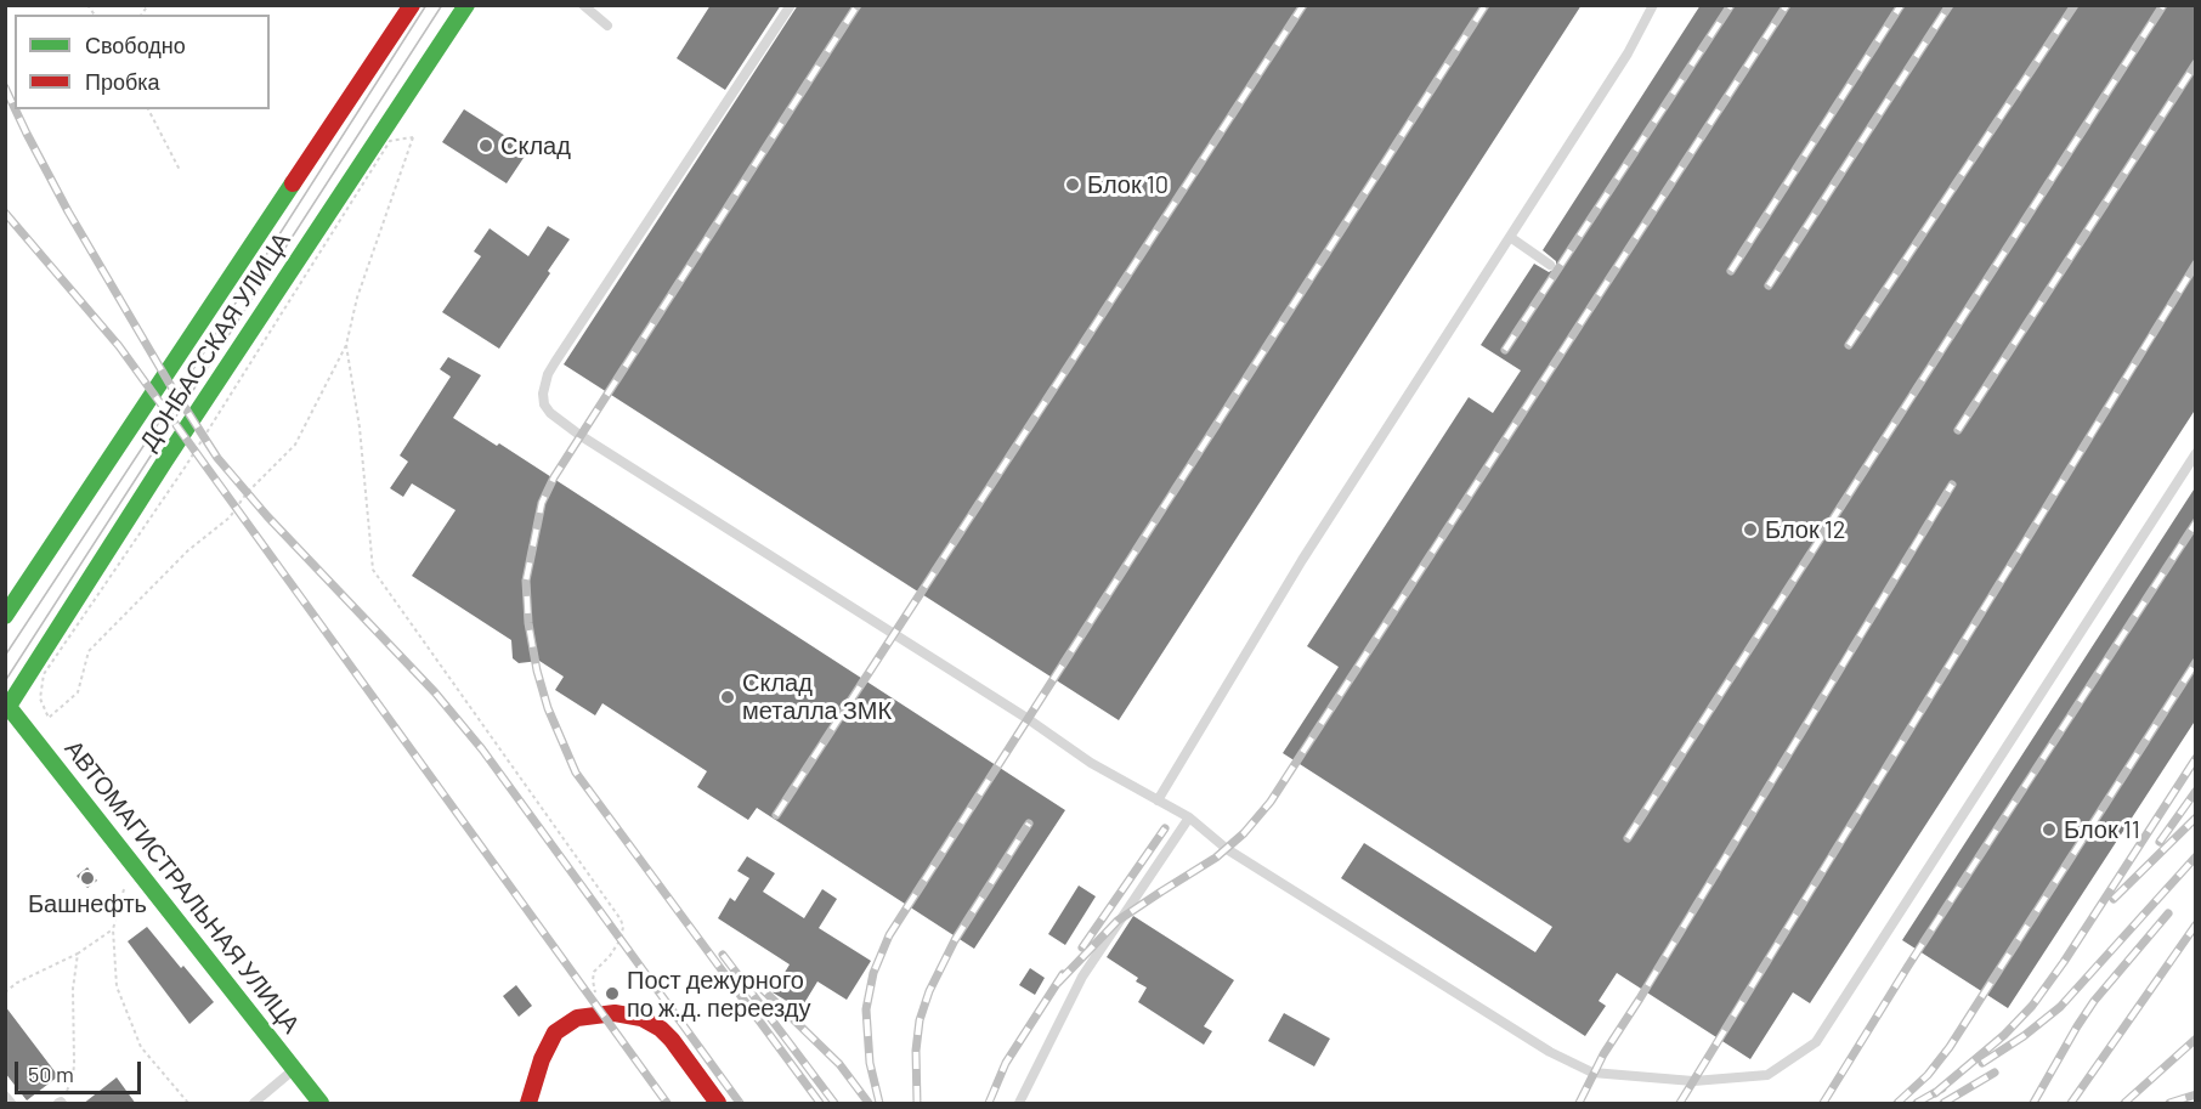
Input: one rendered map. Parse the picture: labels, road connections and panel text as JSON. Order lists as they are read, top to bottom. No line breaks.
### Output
{"streets":{"main road":["ДОНБАССКАЯ УЛИЦА","АВТОМАГИСТРАЛЬНАЯ УЛИЦА"]},"crossings":[["ДОНБАССКАЯ УЛИЦА","АВТОМАГИСТРАЛЬНАЯ УЛИЦА"]],"places":["Склад","Блок 10","Блок 12","Склад металла ЗМК","Блок 11","Башнефть","Пост дежурного по ж.д. переезду"],"legend":["Свободно","Пробка"],"scale_bar":"50 m"}
